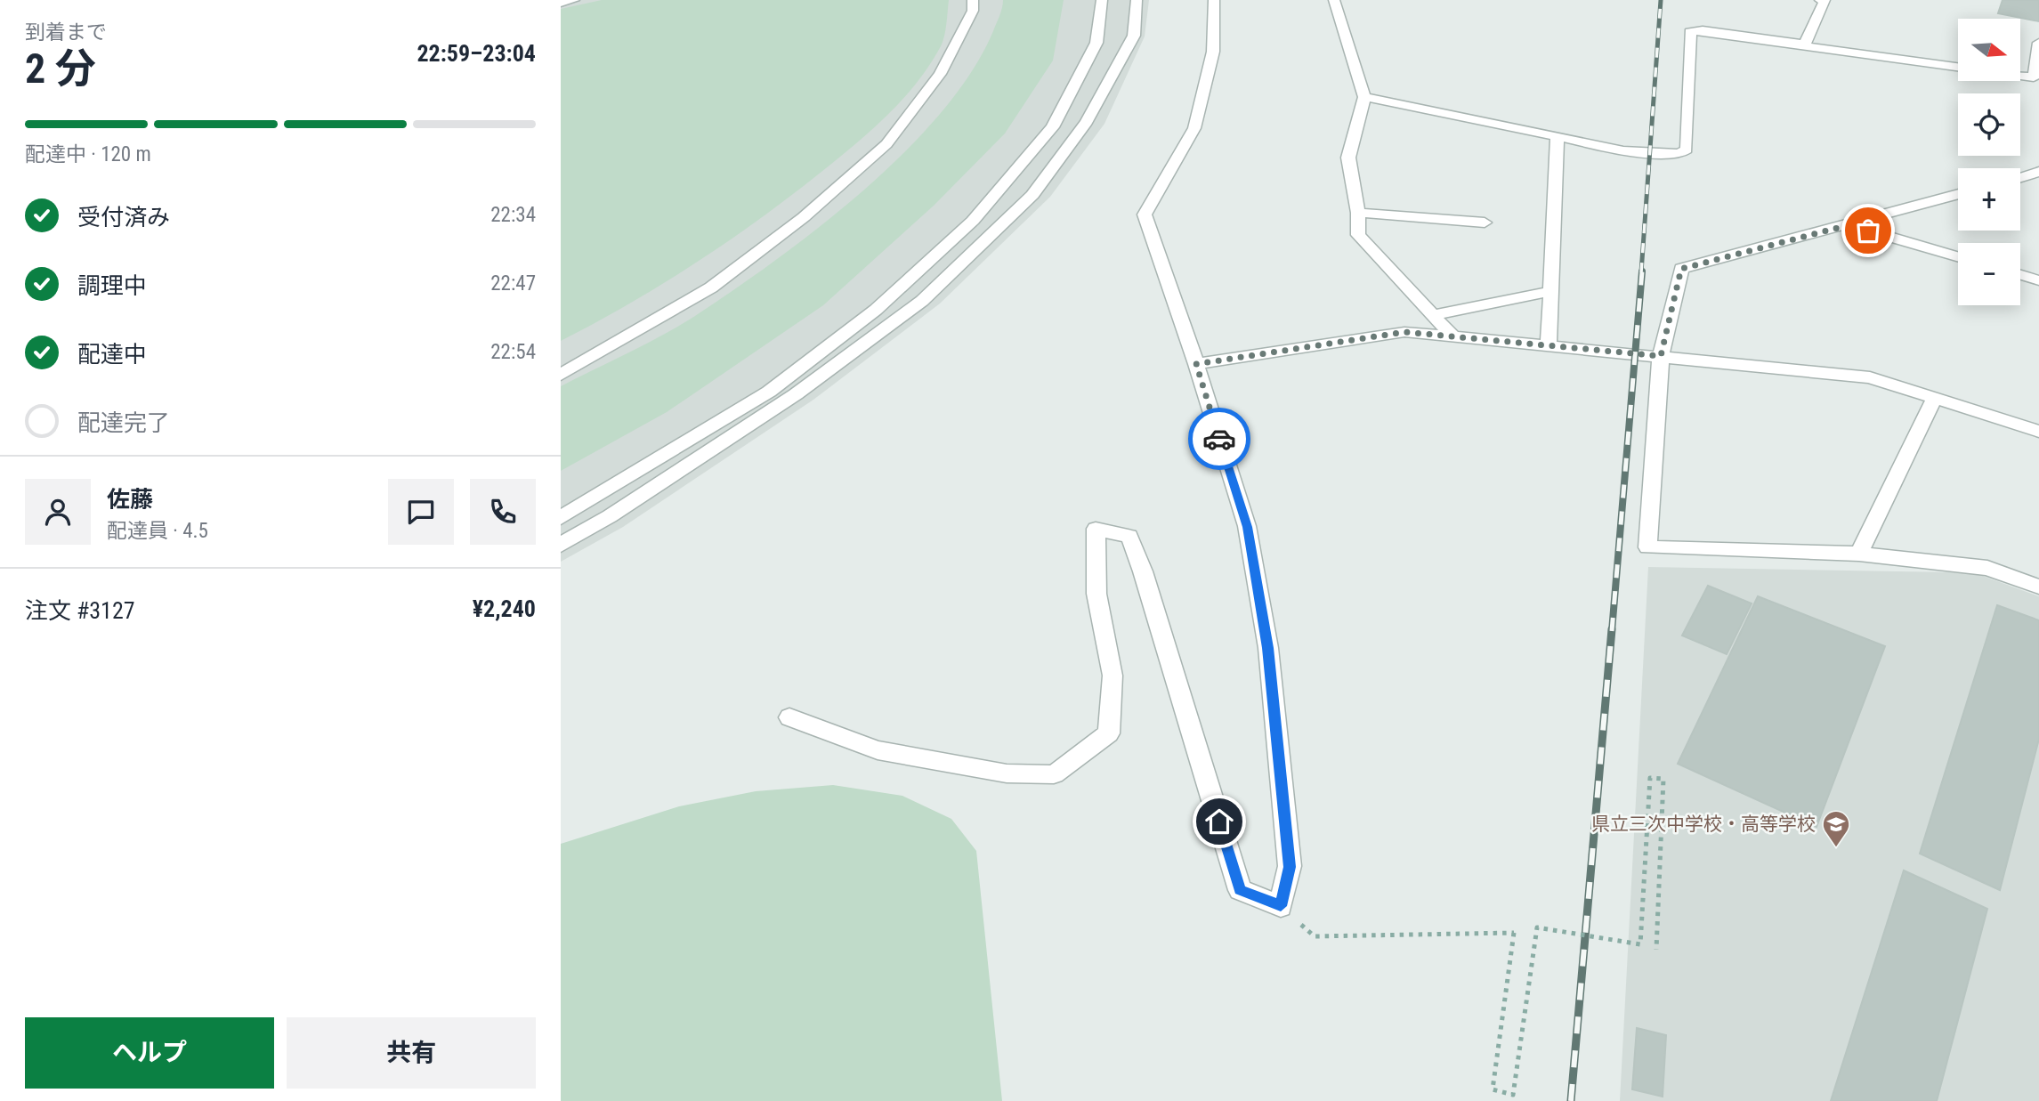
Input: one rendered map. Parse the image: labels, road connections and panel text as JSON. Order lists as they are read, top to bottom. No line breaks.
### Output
{"places":{"school or university":["県立三次中学校・高等学校"]},"north":"right","page":{"heading":["2 分","到着まで","22:59–23:04"],"panel":["佐藤","配達員 · 4.5","注文 #3127","¥2,240"],"map_buttons":["+","−"],"bar":"配達中 · 120 m","list":[["受付済み","22:34"],["調理中","22:47"],["配達中","22:54"],"配達完了"],"buttons":["ヘルプ","共有"]}}
